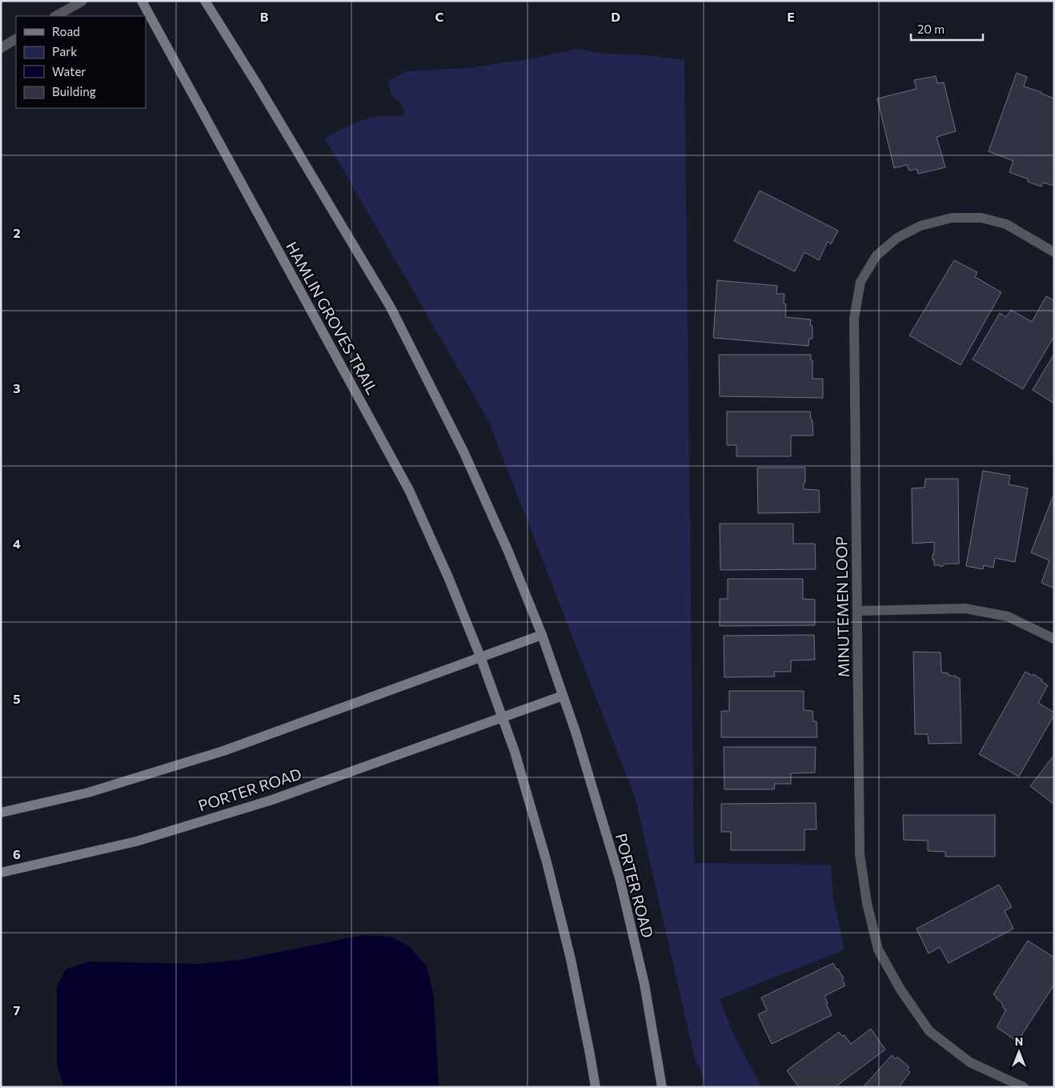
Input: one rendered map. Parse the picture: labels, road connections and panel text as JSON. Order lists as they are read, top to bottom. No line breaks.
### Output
{"streets":{"main road":["HAMLIN GROVES TRAIL","PORTER ROAD"],"street":["MINUTEMEN LOOP"]},"legend":["Road","Park","Water","Building"],"scale_bar":"20 m","north":"top","grid":{"columns":["B","C","D","E"],"rows":["2","3","4","5","6","7"]}}
